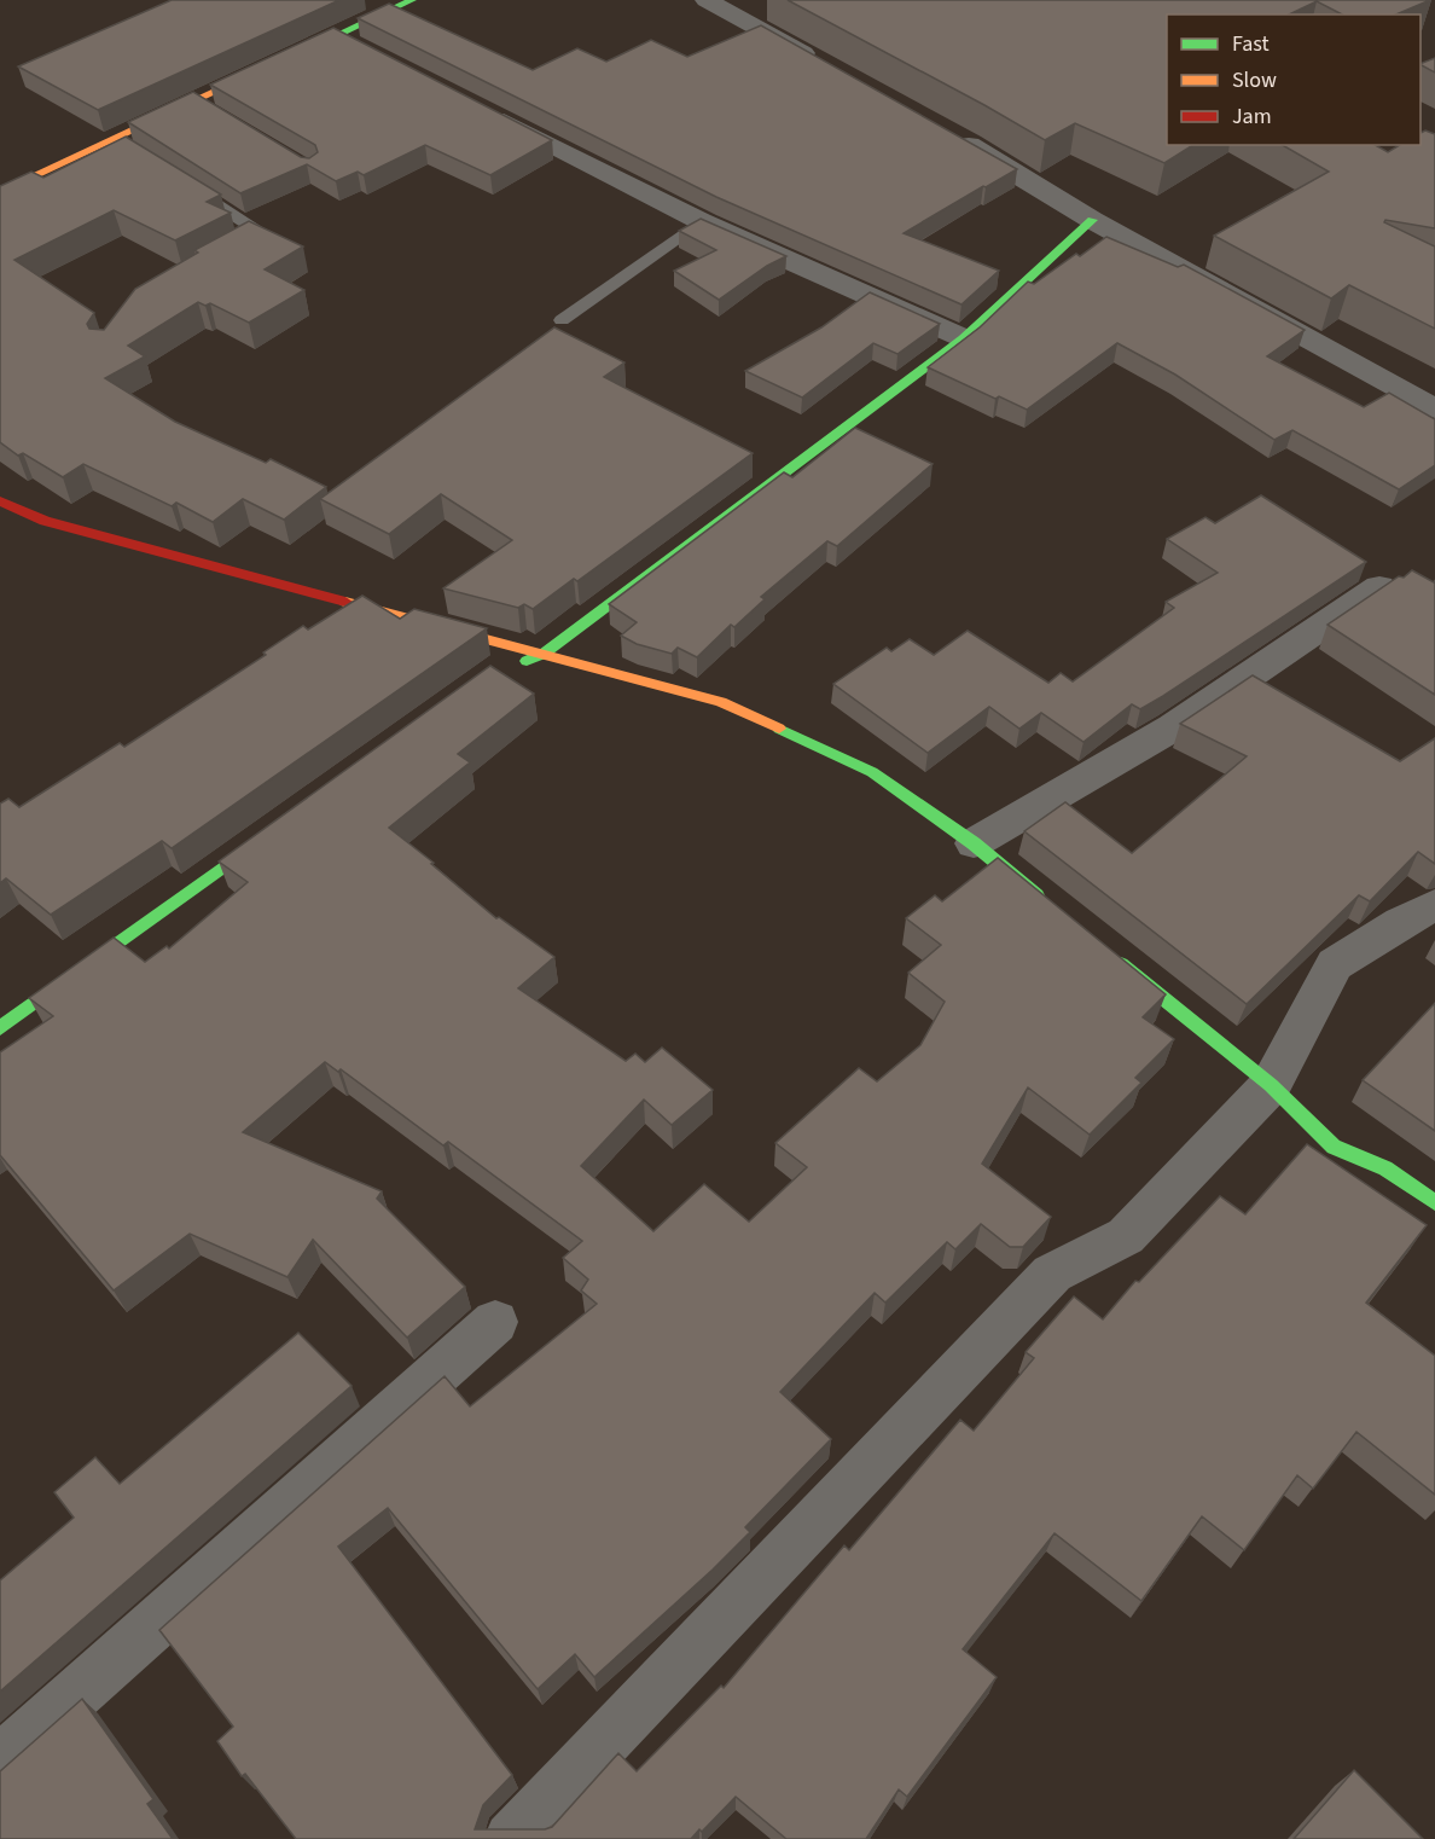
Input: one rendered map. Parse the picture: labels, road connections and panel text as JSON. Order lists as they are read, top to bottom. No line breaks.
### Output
{"legend":["Fast","Slow","Jam"]}
